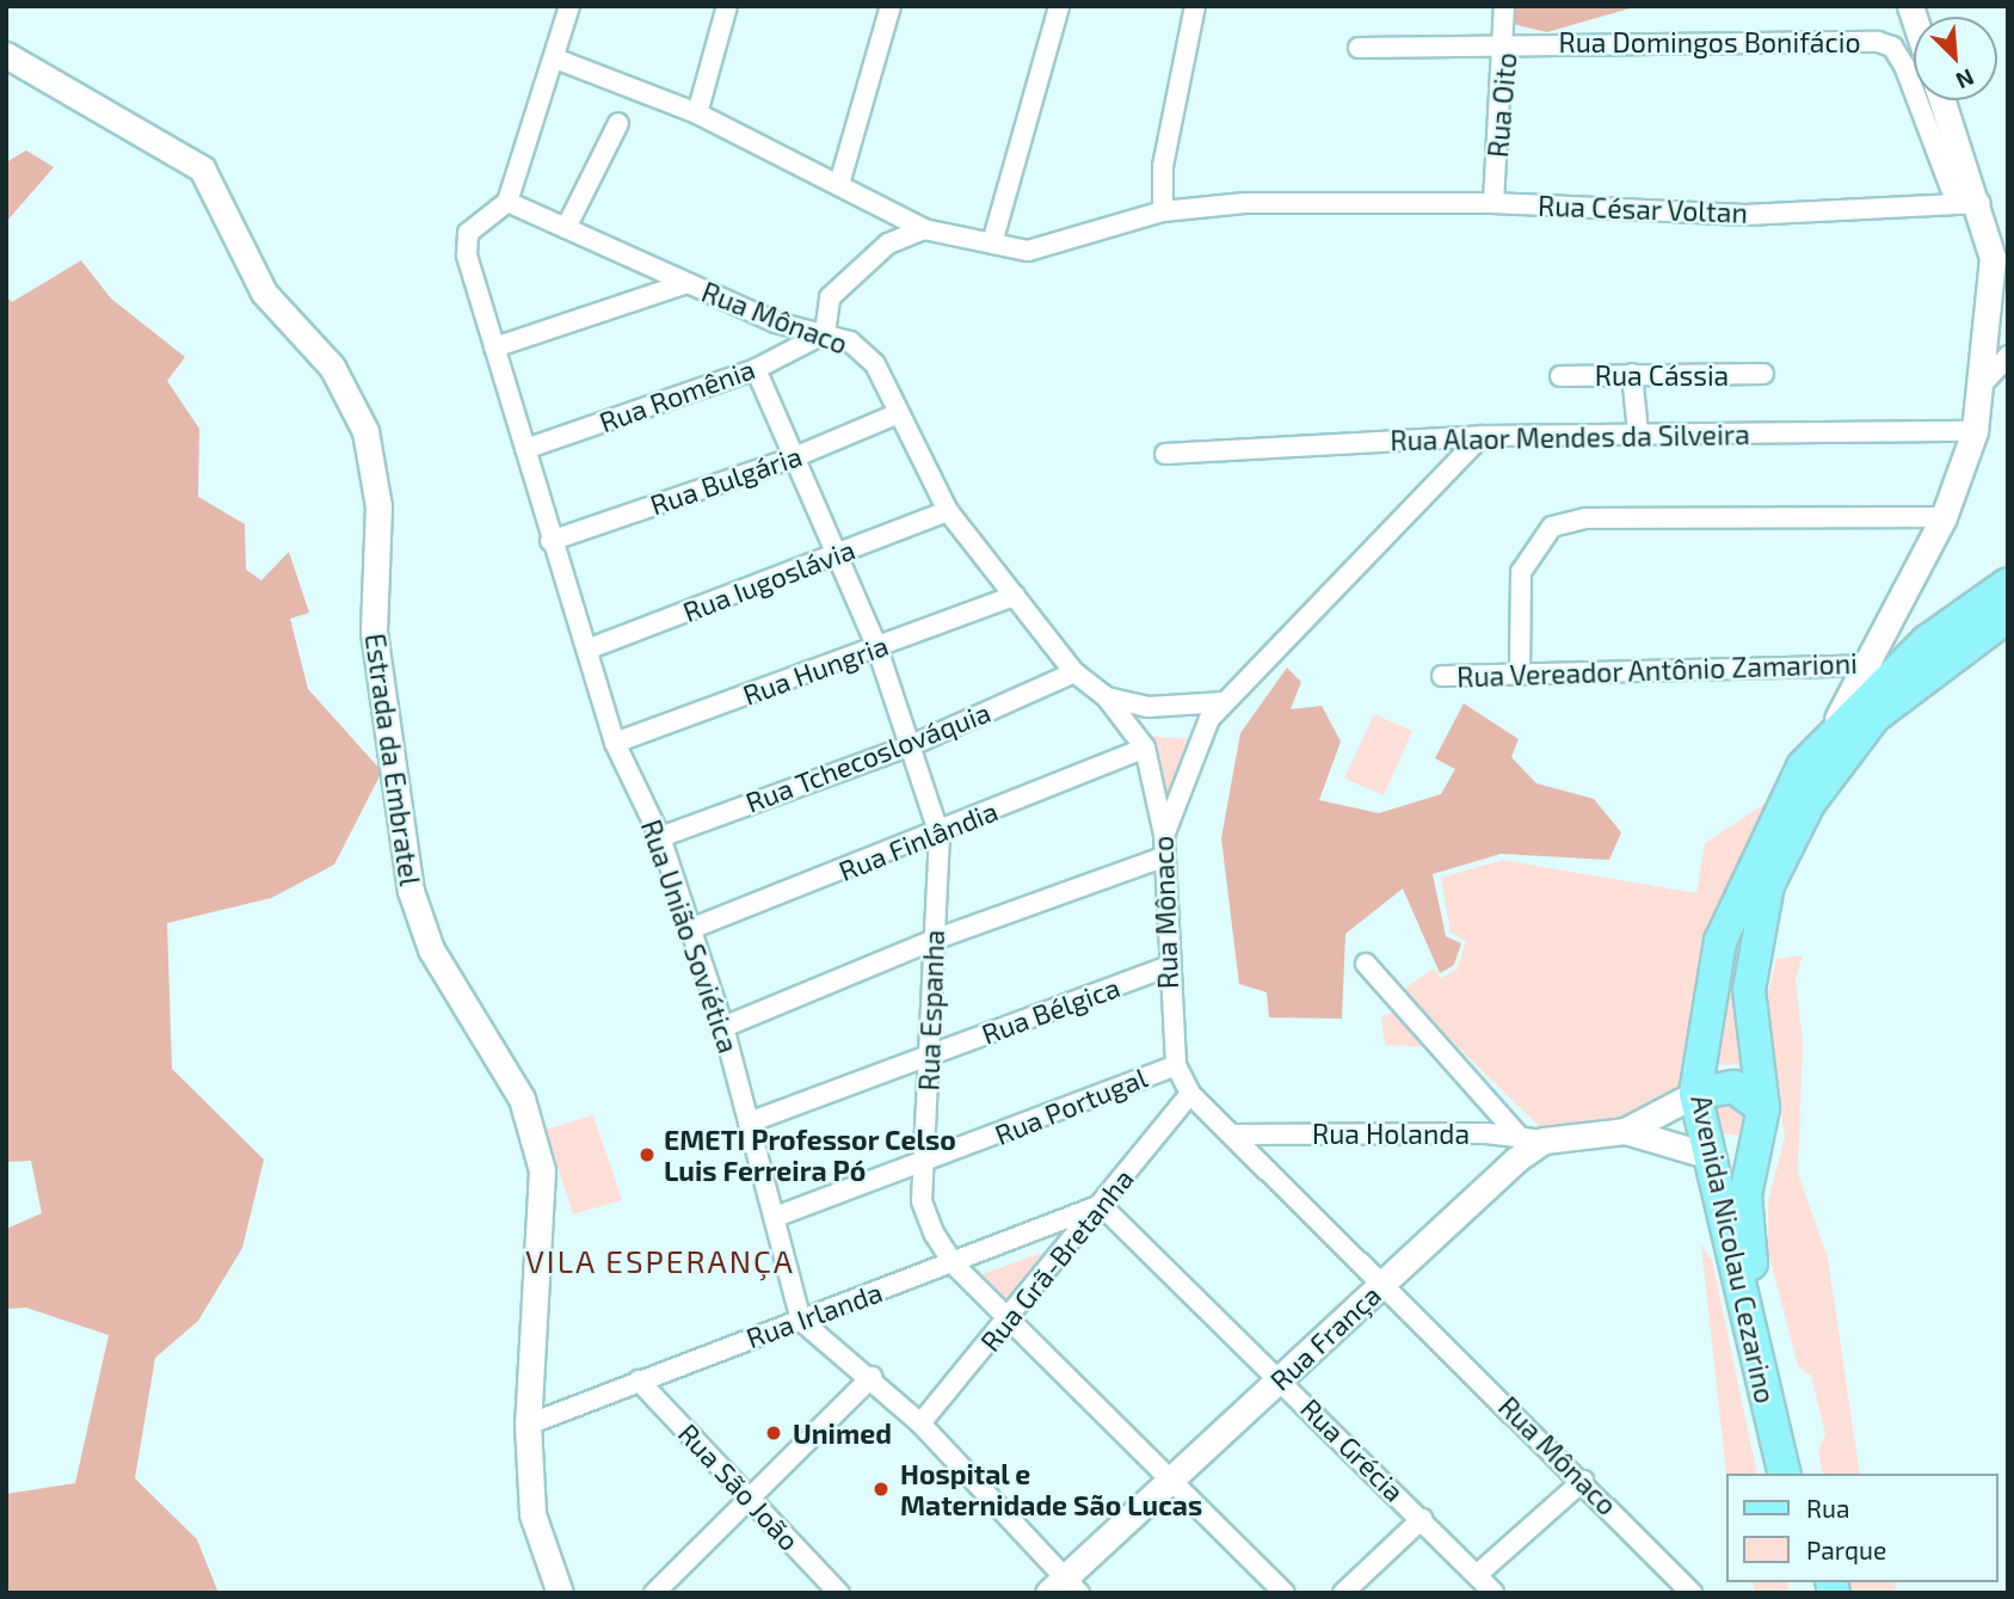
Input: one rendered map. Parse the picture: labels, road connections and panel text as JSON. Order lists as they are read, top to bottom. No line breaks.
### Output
{"streets":{"main road":["Avenida Nicolau Cezarino"],"street":["Rua Domingos Bonifácio","Rua Oito","Rua César Voltan","Rua Mônaco","Rua Cássia","Rua Romênia","Rua Alaor Mendes da Silveira","Rua Bulgária","Rua Iugoslávia","Rua Hungria","Rua Vereador Antônio Zamarioni","Rua Tchecoslováquia","Estrada da Embratel","Rua Finlândia","Rua União Soviética","Rua Espanha","Rua Bélgica","Rua Portugal","Rua Holanda","Rua Grã-Bretanha","Rua Irlanda","Rua França","Rua Grécia","Rua São João"]},"crossings":[["Rua Domingos Bonifácio","Rua Oito"],["Rua Domingos Bonifácio","Rua César Voltan"],["Rua Oito","Rua César Voltan"],["Rua Mônaco","Rua Romênia"],["Rua Mônaco","Rua Bulgária"],["Rua Mônaco","Rua Iugoslávia"],["Rua Mônaco","Rua Hungria"],["Rua Mônaco","Rua Tchecoslováquia"],["Rua Mônaco","Rua Finlândia"],["Rua Mônaco","Rua União Soviética"],["Rua Mônaco","Rua Bélgica"],["Rua Mônaco","Rua Portugal"],["Rua Mônaco","Rua Holanda"],["Rua Mônaco","Rua Grã-Bretanha"],["Rua Mônaco","Rua França"],["Rua Romênia","Rua União Soviética"],["Rua Romênia","Rua Espanha"],["Rua Bulgária","Rua União Soviética"],["Rua Bulgária","Rua Espanha"],["Rua Iugoslávia","Rua União Soviética"],["Rua Iugoslávia","Rua Espanha"],["Rua Hungria","Rua União Soviética"],["Rua Hungria","Rua Espanha"],["Rua Tchecoslováquia","Rua União Soviética"],["Rua Tchecoslováquia","Rua Espanha"],["Estrada da Embratel","Rua Irlanda"],["Rua Finlândia","Rua União Soviética"],["Rua Finlândia","Rua Espanha"],["Rua União Soviética","Rua Bélgica"],["Rua União Soviética","Rua Portugal"],["Rua União Soviética","Rua Irlanda"],["Rua Espanha","Rua Bélgica"],["Rua Espanha","Rua Portugal"],["Rua Espanha","Rua Grã-Bretanha"],["Rua Espanha","Rua Irlanda"],["Rua Espanha","Rua França"],["Rua Holanda","Rua França"],["Rua Grã-Bretanha","Rua Irlanda"],["Rua Grã-Bretanha","Rua Grécia"],["Rua Irlanda","Rua Grécia"],["Rua Irlanda","Rua São João"],["Rua França","Rua Grécia"]],"districts":["VILA ESPERANÇA"],"places":["EMETI Professor Celso Luis Ferreira Pó","Unimed","Hospital e Maternidade São Lucas"],"legend":["Rua","Parque"],"north":"bottom right"}
